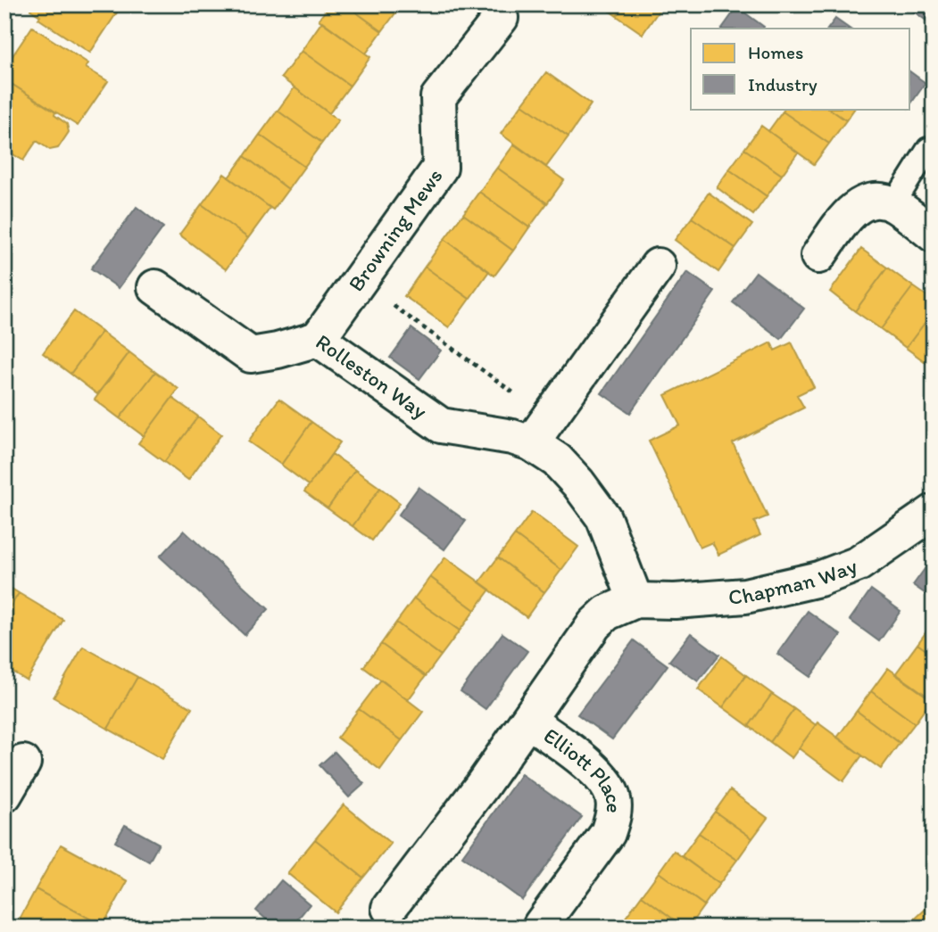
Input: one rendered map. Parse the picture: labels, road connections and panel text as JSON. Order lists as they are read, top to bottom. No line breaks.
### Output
{"streets":{"street":["Browning Mews","Rolleston Way","Chapman Way","Elliott Place"]},"crossings":[["Browning Mews","Rolleston Way"],["Rolleston Way","Chapman Way"],["Rolleston Way","Elliott Place"],["Chapman Way","Elliott Place"]],"legend":["Homes","Industry"]}
